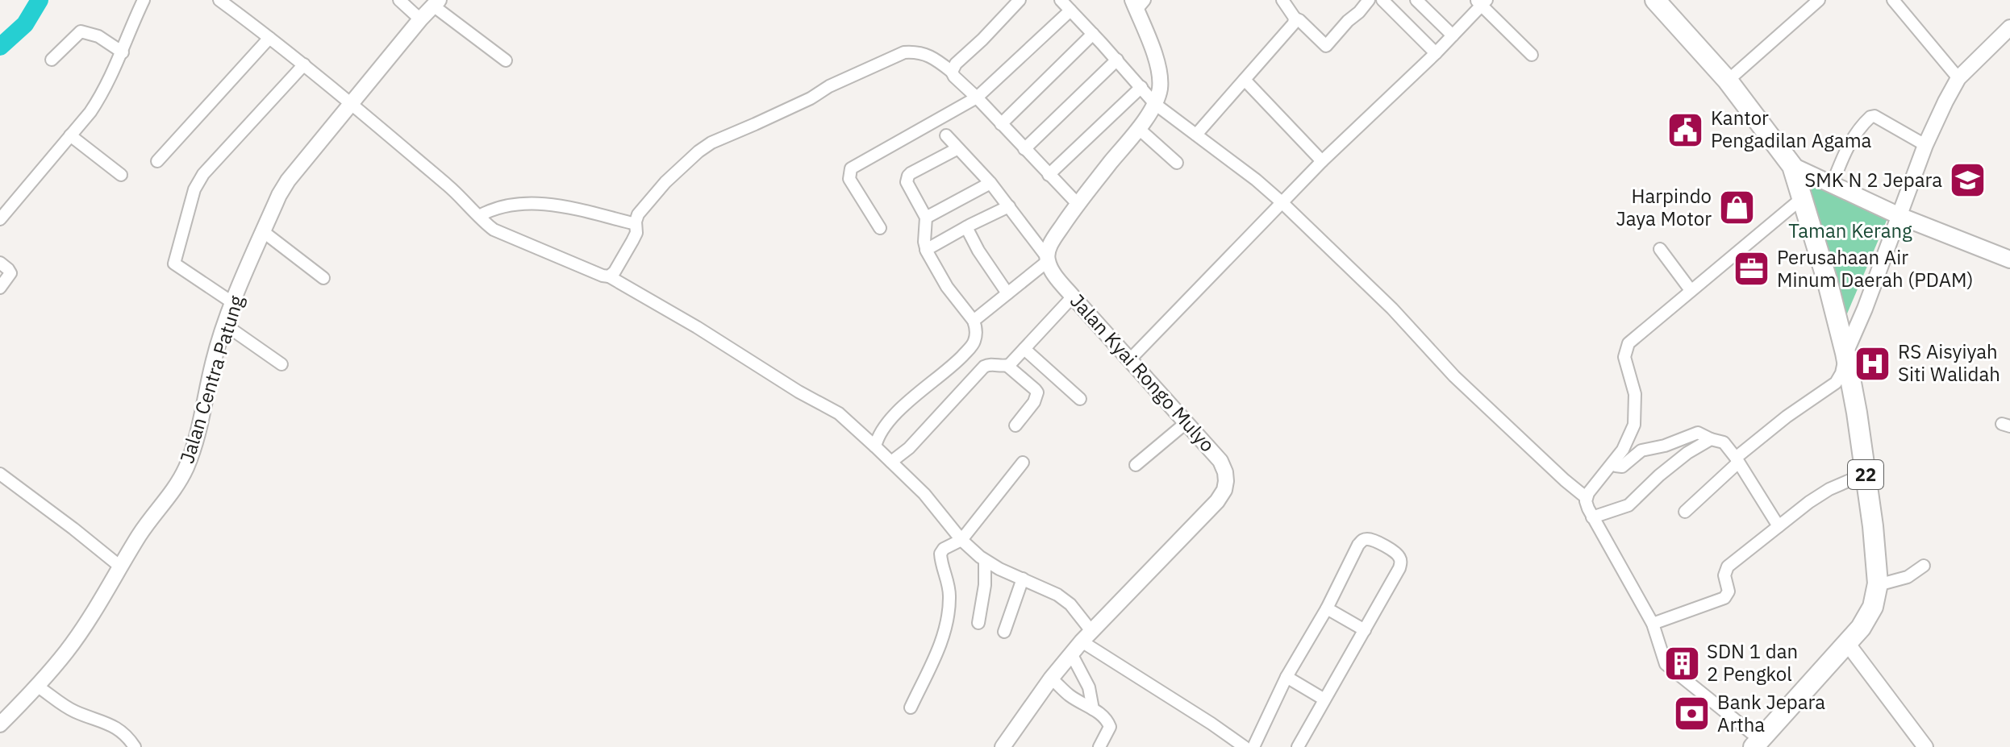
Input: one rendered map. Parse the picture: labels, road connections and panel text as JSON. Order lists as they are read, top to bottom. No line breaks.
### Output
{"streets":{"highway":["22"],"street":["Jalan Kyai Rongo Mulyo","Jalan Centra Patung"]},"parks":["Taman Kerang"],"places":{"public building":["Kantor Pengadilan Agama"],"school or university":["SMK N 2 Jepara"],"shop":["Harpindo Jaya Motor"],"office":["Perusahaan Air Minum Daerah (PDAM)"],"hospital":["RS Aisyiyah Siti Walidah"],"building":["SDN 1 dan 2 Pengkol"],"bank":["Bank Jepara Artha"]}}
